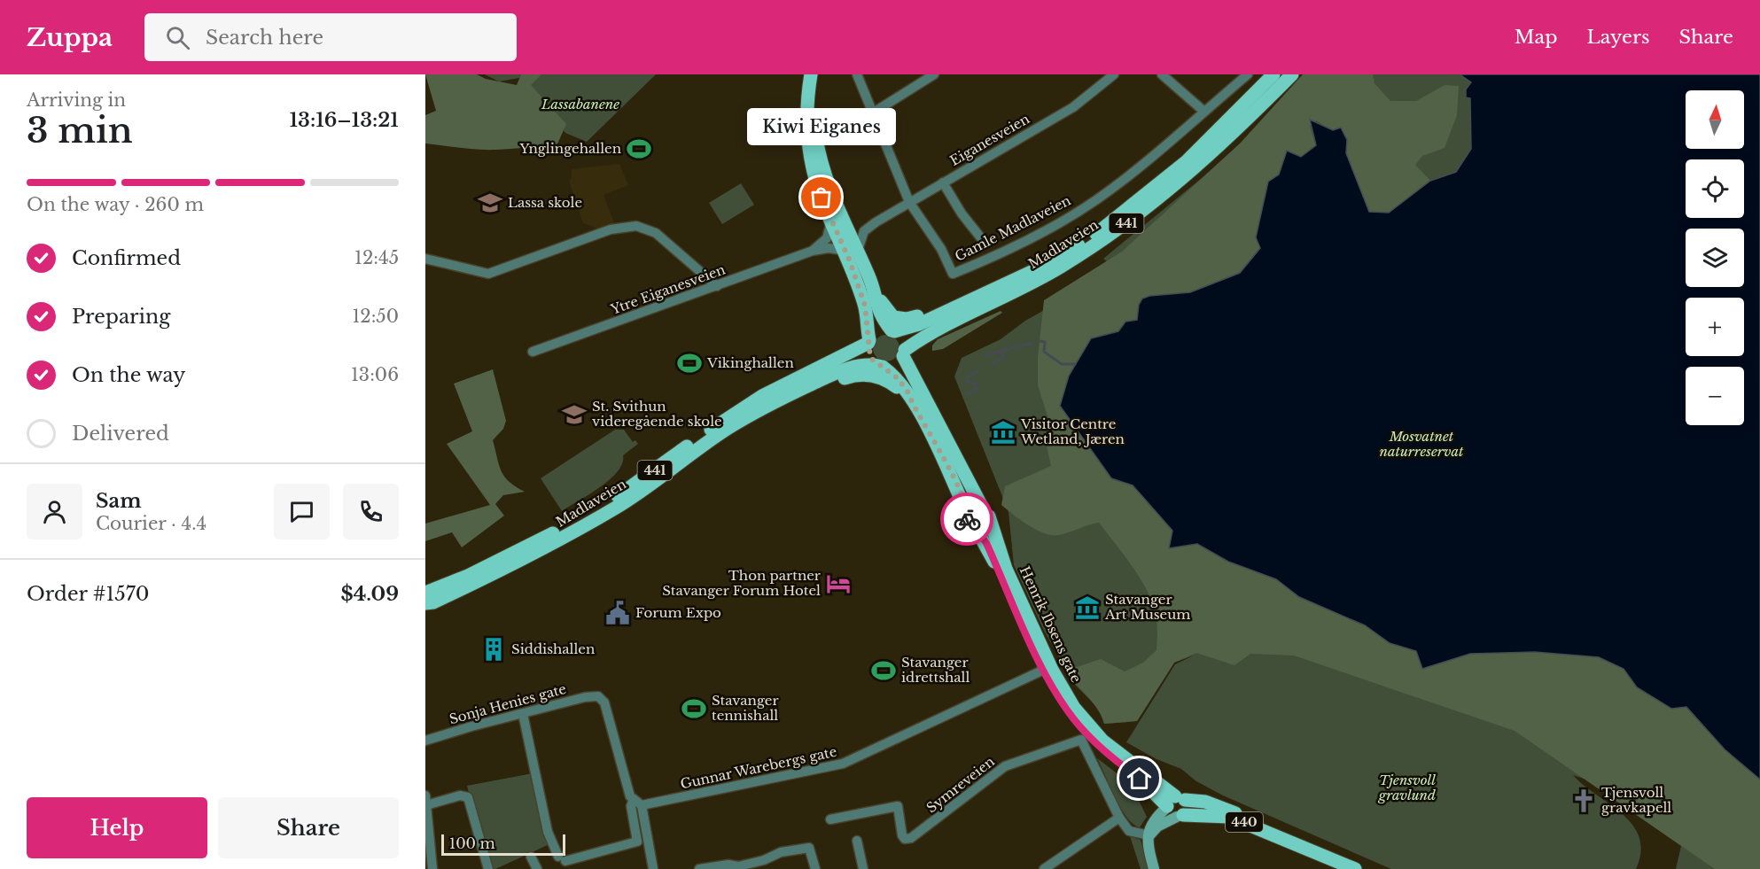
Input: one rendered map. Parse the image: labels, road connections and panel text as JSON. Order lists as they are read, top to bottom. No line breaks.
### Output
{"streets":{"main road":["441","Madlaveien","Henrik Ibsens gate","440"],"street":["Eiganesveien","Gamle Madlaveien","Ytre Eiganesveien","Sonja Henies gate","Gunnar Warebergs gate","Symreveien"]},"crossings":[["Eiganesveien","Gamle Madlaveien"],["Eiganesveien","Ytre Eiganesveien"],["441","Madlaveien"],["441","Henrik Ibsens gate"],["Madlaveien","Henrik Ibsens gate"],["Henrik Ibsens gate","Gunnar Warebergs gate"],["Sonja Henies gate","Gunnar Warebergs gate"]],"parks":["Lassabanene","Mosvatnet naturreservat","Tjensvoll gravlund"],"places":{"sports":["Ynglingehallen","Vikinghallen","Stavanger idrettshall","Stavanger tennishall"],"other":["Kiwi Eiganes"],"school or university":["Lassa skole","St. Svithun videregående skole"],"museum":["Visitor Centre Wetland, Jæren","Stavanger Art Museum"],"hotel":["Thon partner Stavanger Forum Hotel"],"public building":["Forum Expo"],"building":["Siddishallen"],"church":["Tjensvoll gravkapell"]},"scale_bar":"100 m","north":"top","page":{"header":"Zuppa","search":"Search here","nav":["Map","Layers","Share"],"heading":["3 min","Arriving in","13:16–13:21"],"panel":["Sam","Courier · 4.4","Order #1570","$4.09"],"map_buttons":["+","−"],"bubble":"Kiwi Eiganes","bar":"On the way · 260 m","list":[["Confirmed","12:45"],["Preparing","12:50"],["On the way","13:06"],"Delivered"],"buttons":["Help","Share"],"scale":"100 m"}}
